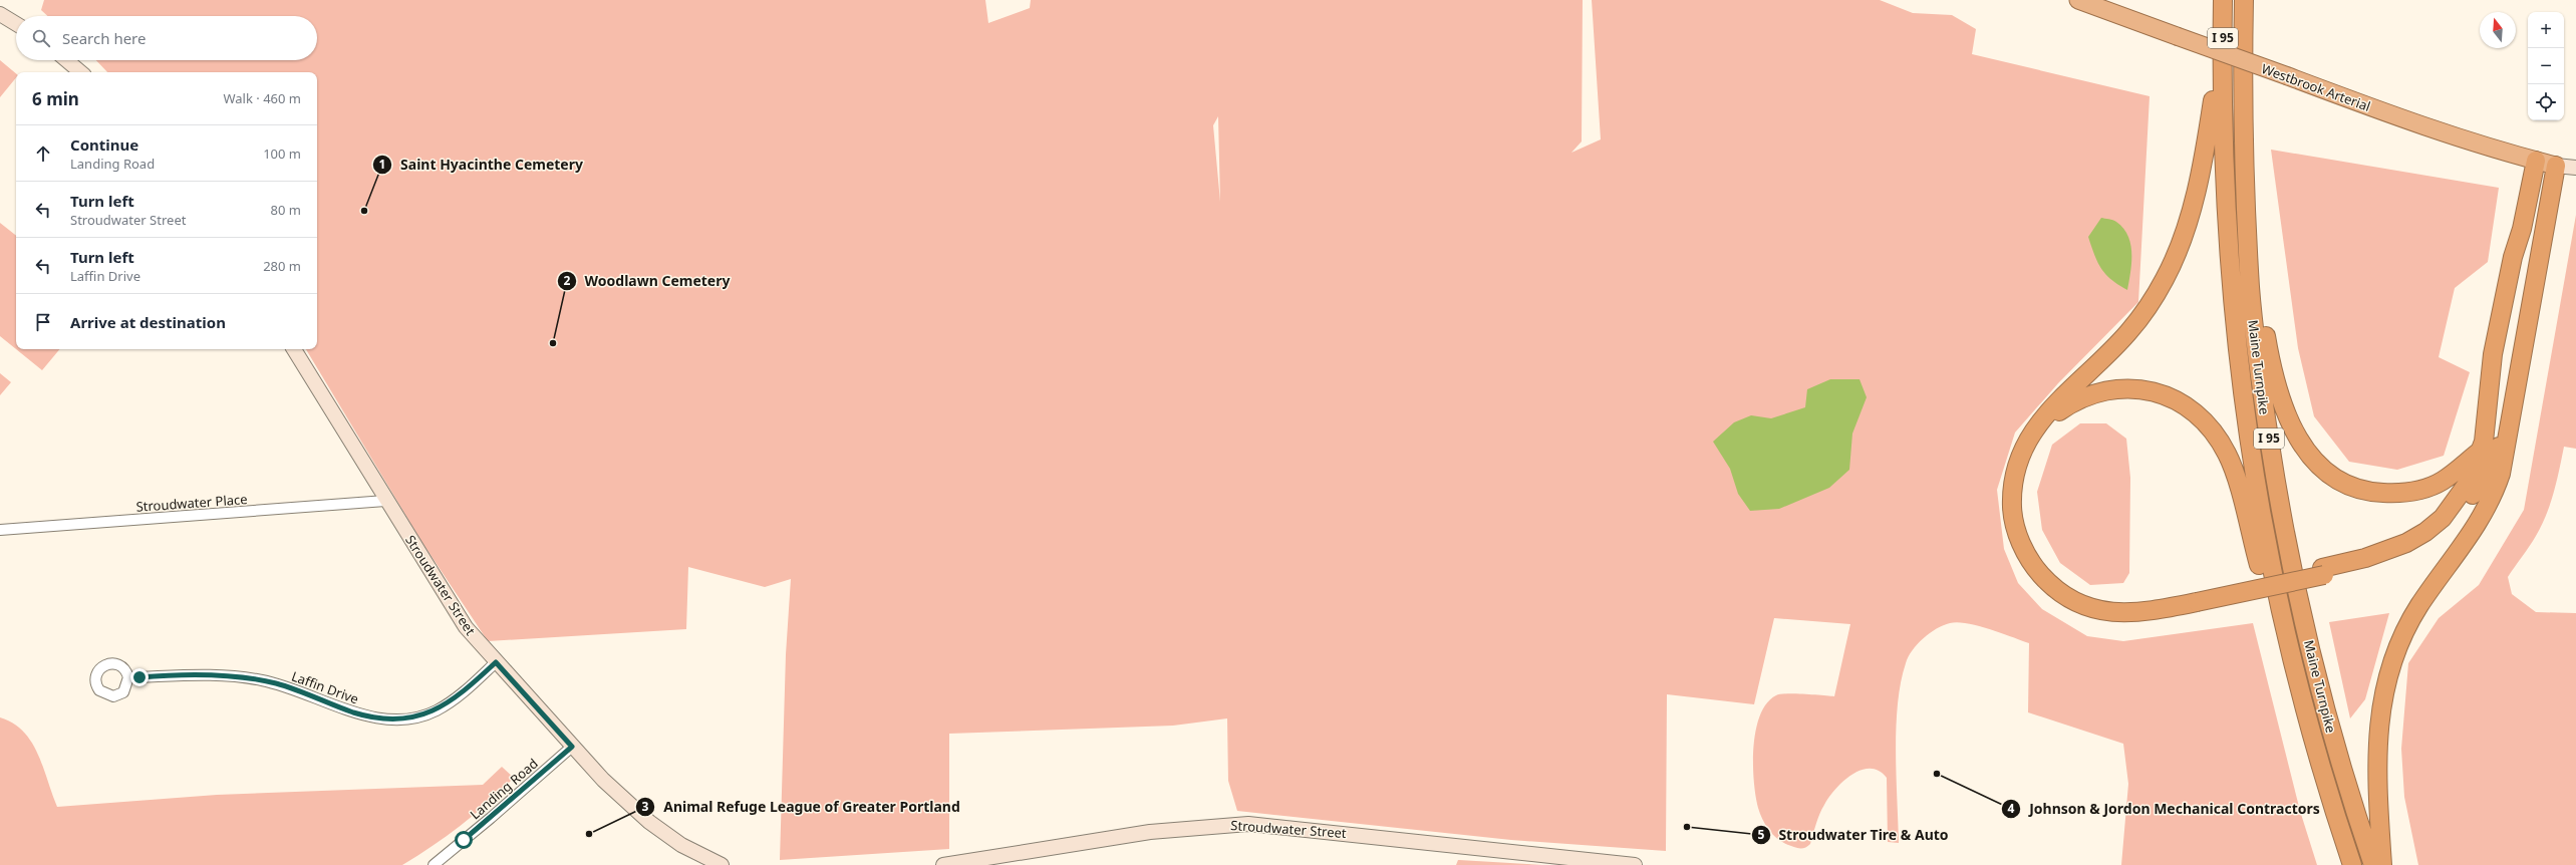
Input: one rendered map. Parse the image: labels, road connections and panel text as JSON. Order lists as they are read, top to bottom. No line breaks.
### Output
{"streets":{"highway":["I 95","Westbrook Arterial","Maine Turnpike"],"main road":["Stroudwater Street"],"street":["Stroudwater Place","Laffin Drive","Landing Road"]},"crossings":[["Stroudwater Place","Stroudwater Street"],["Stroudwater Street","Laffin Drive"],["Stroudwater Street","Landing Road"]],"places":["Saint Hyacinthe Cemetery","Woodlawn Cemetery","Johnson & Jordon Mechanical Contractors","Stroudwater Tire & Auto","Animal Refuge League of Greater Portland"],"north":"top","page":{"map_buttons":["+","−"],"search":"Search here","heading":["6 min","Walk · 460 m"],"list":[["Continue","Landing Road","100 m"],["Turn left","Stroudwater Street","80 m"],["Turn left","Laffin Drive","280 m"],"Arrive at destination"]}}
